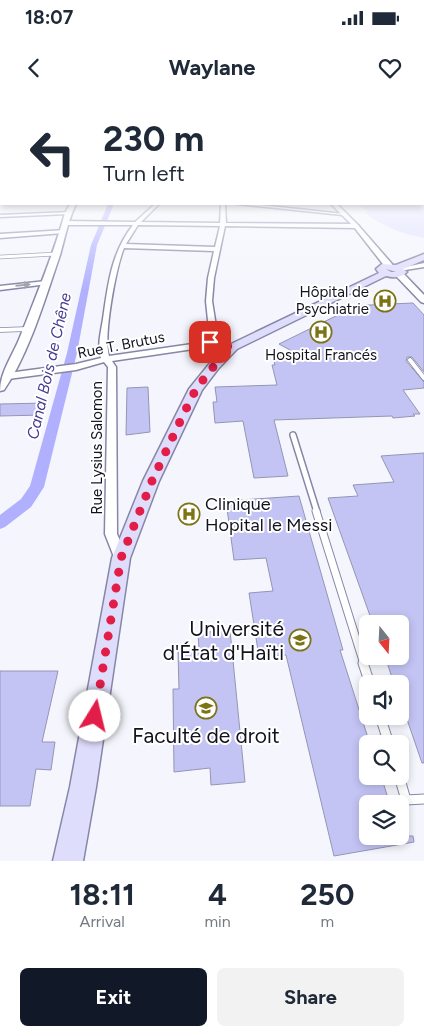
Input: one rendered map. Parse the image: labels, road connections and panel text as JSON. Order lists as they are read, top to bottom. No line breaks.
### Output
{"streets":{"street":["Rue T. Brutus","Rue Lysius Salomon"]},"crossings":[["Rue T. Brutus","Rue Lysius Salomon"]],"water":["Canal Bois de Chêne"],"places":{"hospital":["Hôpital de Psychiatrie","Hospital Francés","Clinique Hopital le Messi"],"school or university":["Université d'État d'Haïti","Faculté de droit"]},"north":"bottom","page":{"status":"18:07","header":"Waylane","turn":["230 m","Turn left"],"eta":["18:11","Arrival","4","min","250","m"],"buttons":["Exit","Share"]}}
